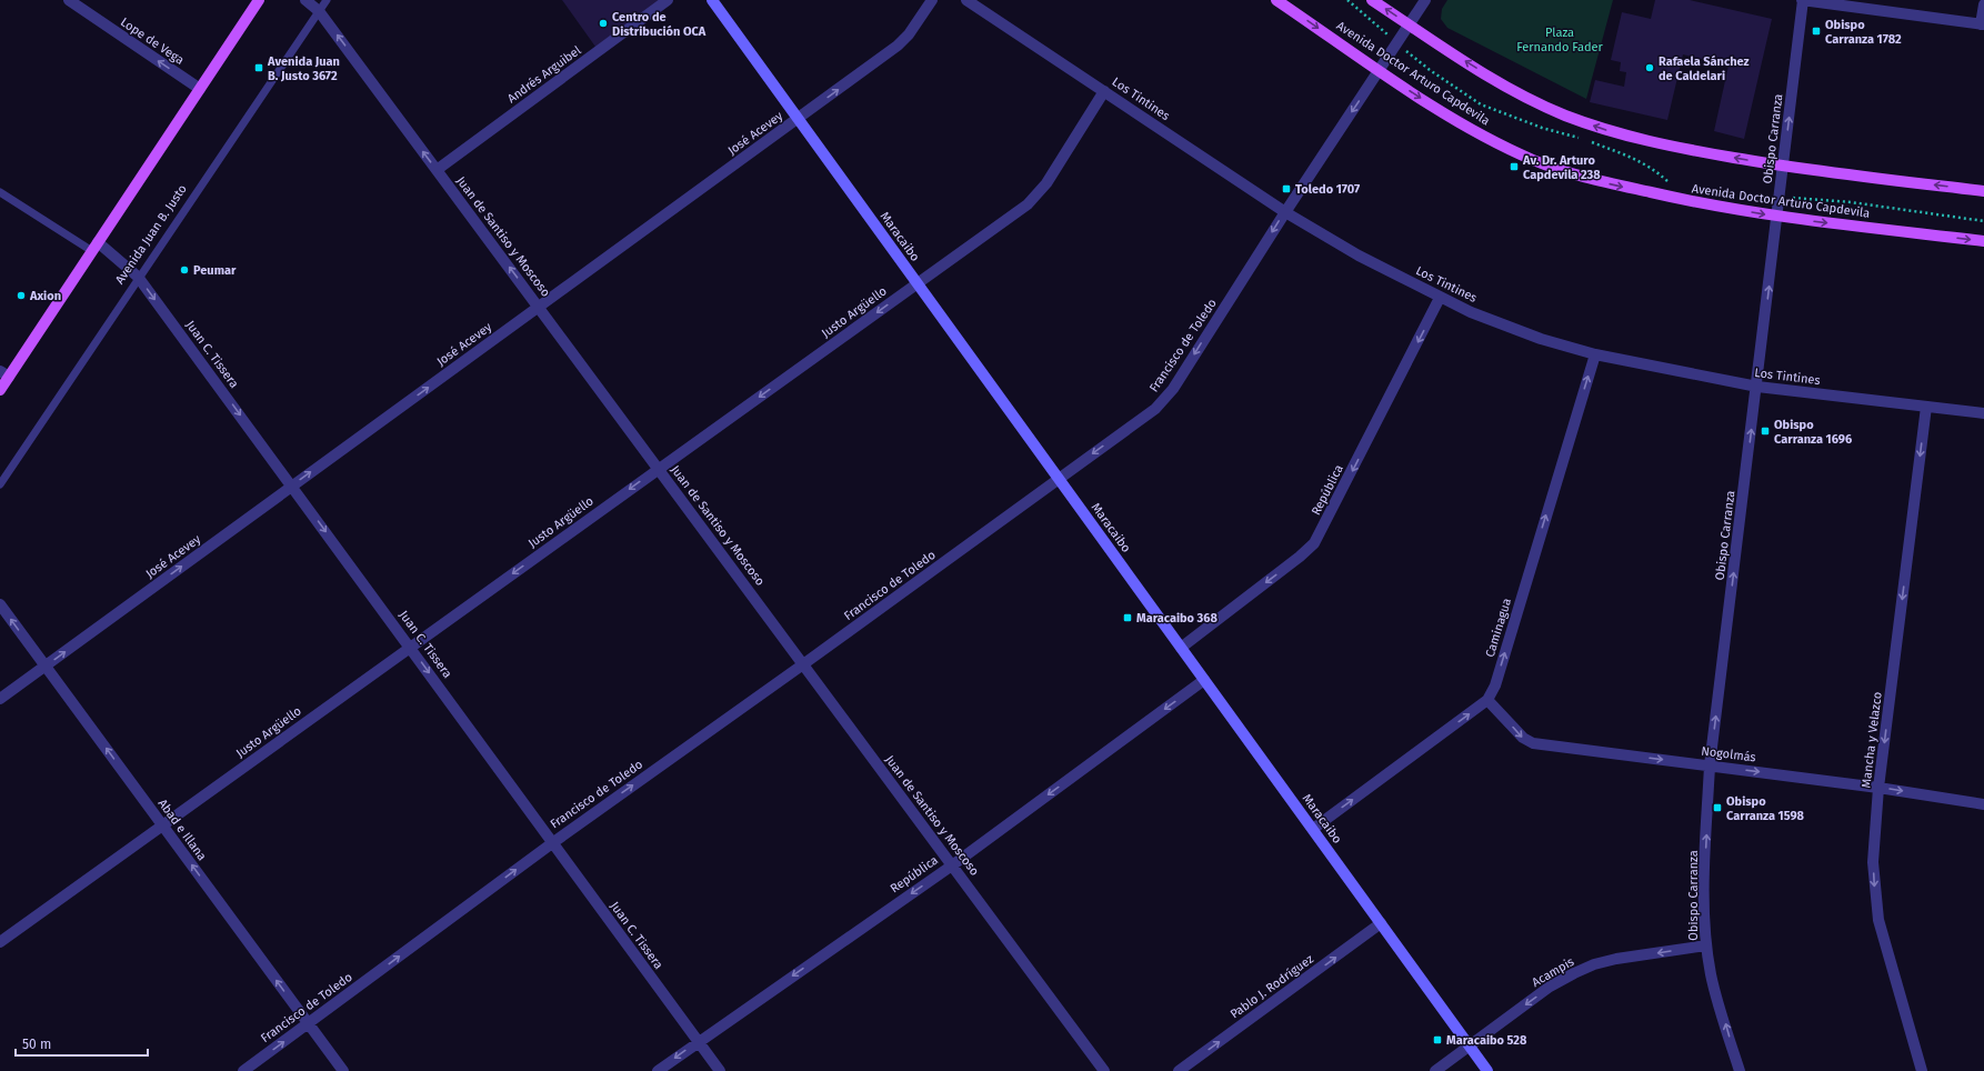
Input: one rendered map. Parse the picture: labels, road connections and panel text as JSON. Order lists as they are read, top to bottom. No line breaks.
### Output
{"streets":{"main road":["Avenida Doctor Arturo Capdevila","Maracaibo"],"street":["Lope de Vega","Andrés Arguibel","Los Tintines","José Acevey","Obispo Carranza","Juan de Santiso y Moscoso","Justo Argüello","Francisco de Toledo","Juan C. Tissera","República","Caminagua","Mancha y Velazco","Nogolmás","Abad e Illana","Acampis","Pablo J. Rodríguez"],"lane":["Avenida Juan B. Justo"]},"crossings":[["Avenida Doctor Arturo Capdevila","Obispo Carranza"],["Avenida Doctor Arturo Capdevila","Francisco de Toledo"],["Andrés Arguibel","Juan de Santiso y Moscoso"],["Los Tintines","Obispo Carranza"],["Los Tintines","Justo Argüello"],["Los Tintines","Francisco de Toledo"],["Los Tintines","República"],["Los Tintines","Caminagua"],["Los Tintines","Mancha y Velazco"],["José Acevey","Juan de Santiso y Moscoso"],["José Acevey","Maracaibo"],["José Acevey","Juan C. Tissera"],["José Acevey","Abad e Illana"],["Obispo Carranza","Nogolmás"],["Obispo Carranza","Acampis"],["Avenida Juan B. Justo","Juan de Santiso y Moscoso"],["Avenida Juan B. Justo","Juan C. Tissera"],["Juan de Santiso y Moscoso","Justo Argüello"],["Juan de Santiso y Moscoso","Francisco de Toledo"],["Juan de Santiso y Moscoso","República"],["Maracaibo","Justo Argüello"],["Maracaibo","Francisco de Toledo"],["Maracaibo","República"],["Maracaibo","Caminagua"],["Maracaibo","Acampis"],["Maracaibo","Pablo J. Rodríguez"],["Justo Argüello","Juan C. Tissera"],["Justo Argüello","Abad e Illana"],["Francisco de Toledo","Juan C. Tissera"],["Francisco de Toledo","Abad e Illana"],["Juan C. Tissera","República"],["Caminagua","Nogolmás"],["Mancha y Velazco","Nogolmás"]],"one_way":["Lope de Vega","José Acevey","Obispo Carranza","Justo Argüello","Juan C. Tissera","República","Caminagua","Mancha y Velazco","Nogolmás","Abad e Illana","Acampis","Pablo J. Rodríguez"],"parks":["Plaza Fernando Fader"],"places":{"other":["Centro de Distribución OCA","Rafaela Sánchez de Caldelari","Peumar","Axion"],"transit":["Obispo Carranza 1782","Avenida Juan B. Justo 3672","Av. Dr. Arturo Capdevila 238","Toledo 1707","Obispo Carranza 1696","Maracaibo 368","Obispo Carranza 1598","Maracaibo 528"]},"scale_bar":"50 m"}
